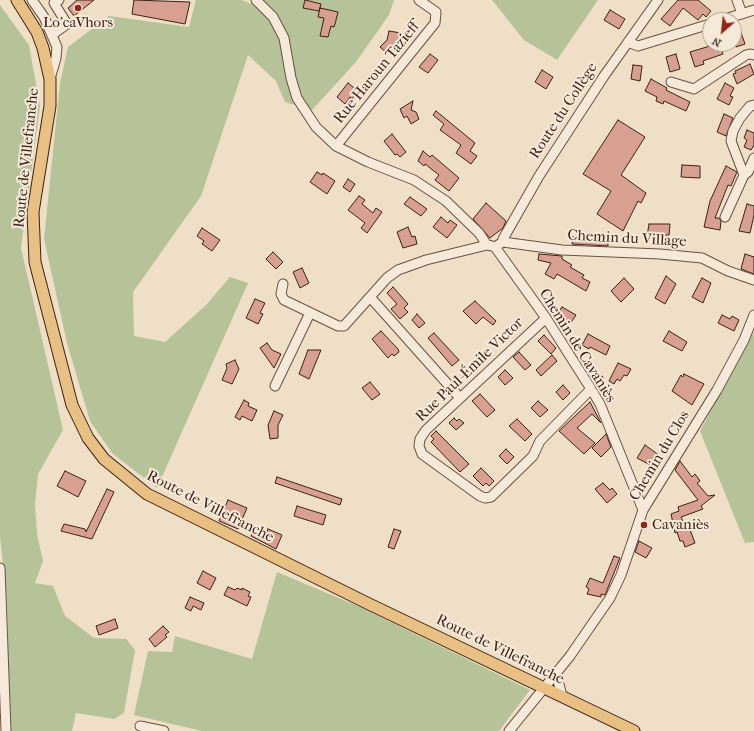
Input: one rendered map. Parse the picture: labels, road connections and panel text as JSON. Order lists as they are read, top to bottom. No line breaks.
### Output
{"streets":{"main road":["Route de Villefranche"],"street":["Rue Haroun Tazieff","Route du Collège","Chemin du Village","Chemin de Cavaniès","Rue Paul-Émile Victor","Chemin du Clos"]},"crossings":[["Rue Haroun Tazieff","Chemin de Cavaniès"],["Route du Collège","Chemin du Village"],["Route du Collège","Chemin de Cavaniès"],["Route de Villefranche","Chemin du Clos"],["Chemin du Village","Chemin de Cavaniès"],["Chemin de Cavaniès","Rue Paul-Émile Victor"],["Chemin de Cavaniès","Chemin du Clos"]],"places":["Lo'caVhors","Cavaniès"],"north":"bottom left"}
